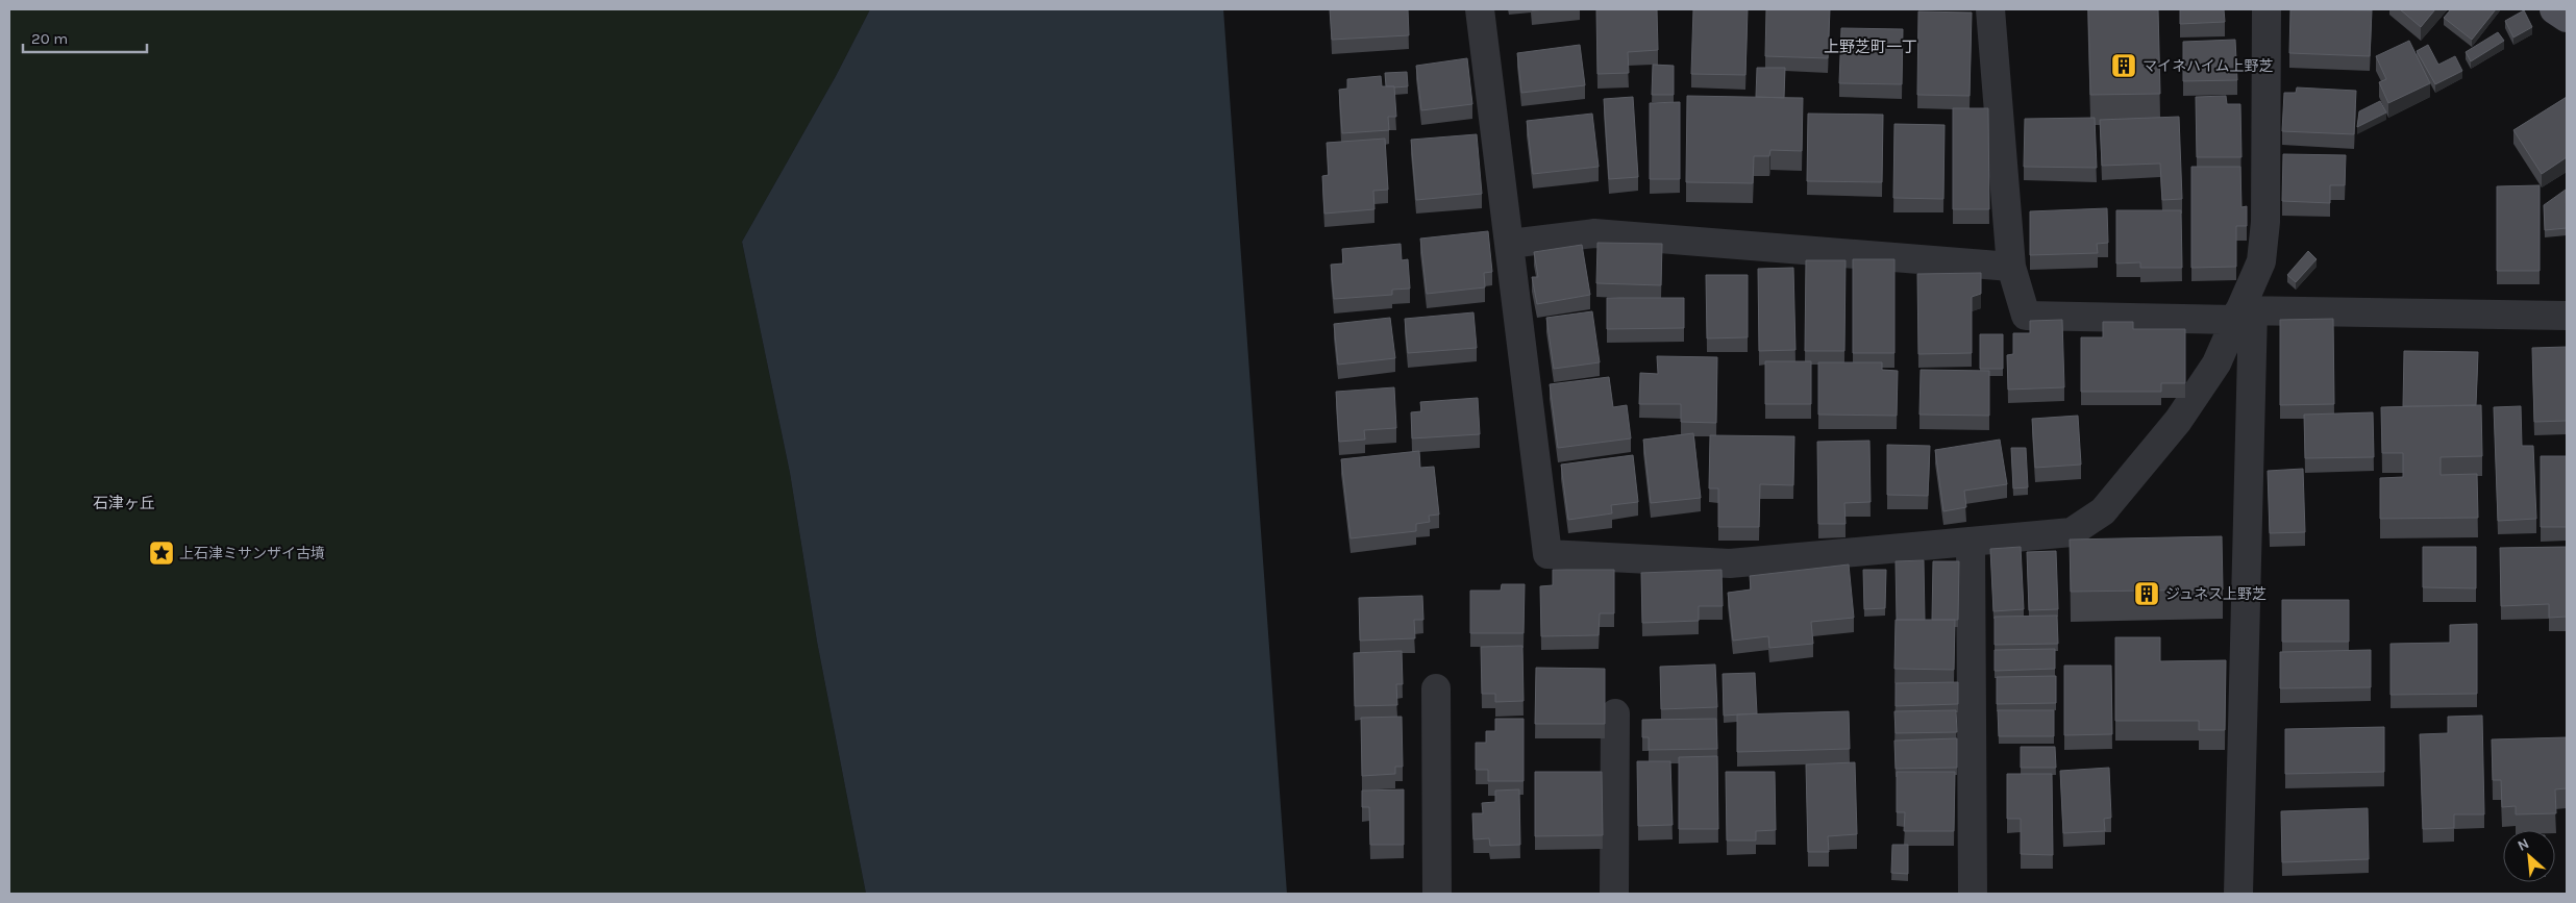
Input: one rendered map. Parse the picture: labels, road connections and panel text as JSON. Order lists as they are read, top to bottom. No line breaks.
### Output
{"districts":["上野芝町一丁","石津ヶ丘"],"places":{"building":["マイネハイム上野芝","ジュネス上野芝"],"place":["上石津ミサンザイ古墳"]},"scale_bar":"20 m","north":"top left"}
